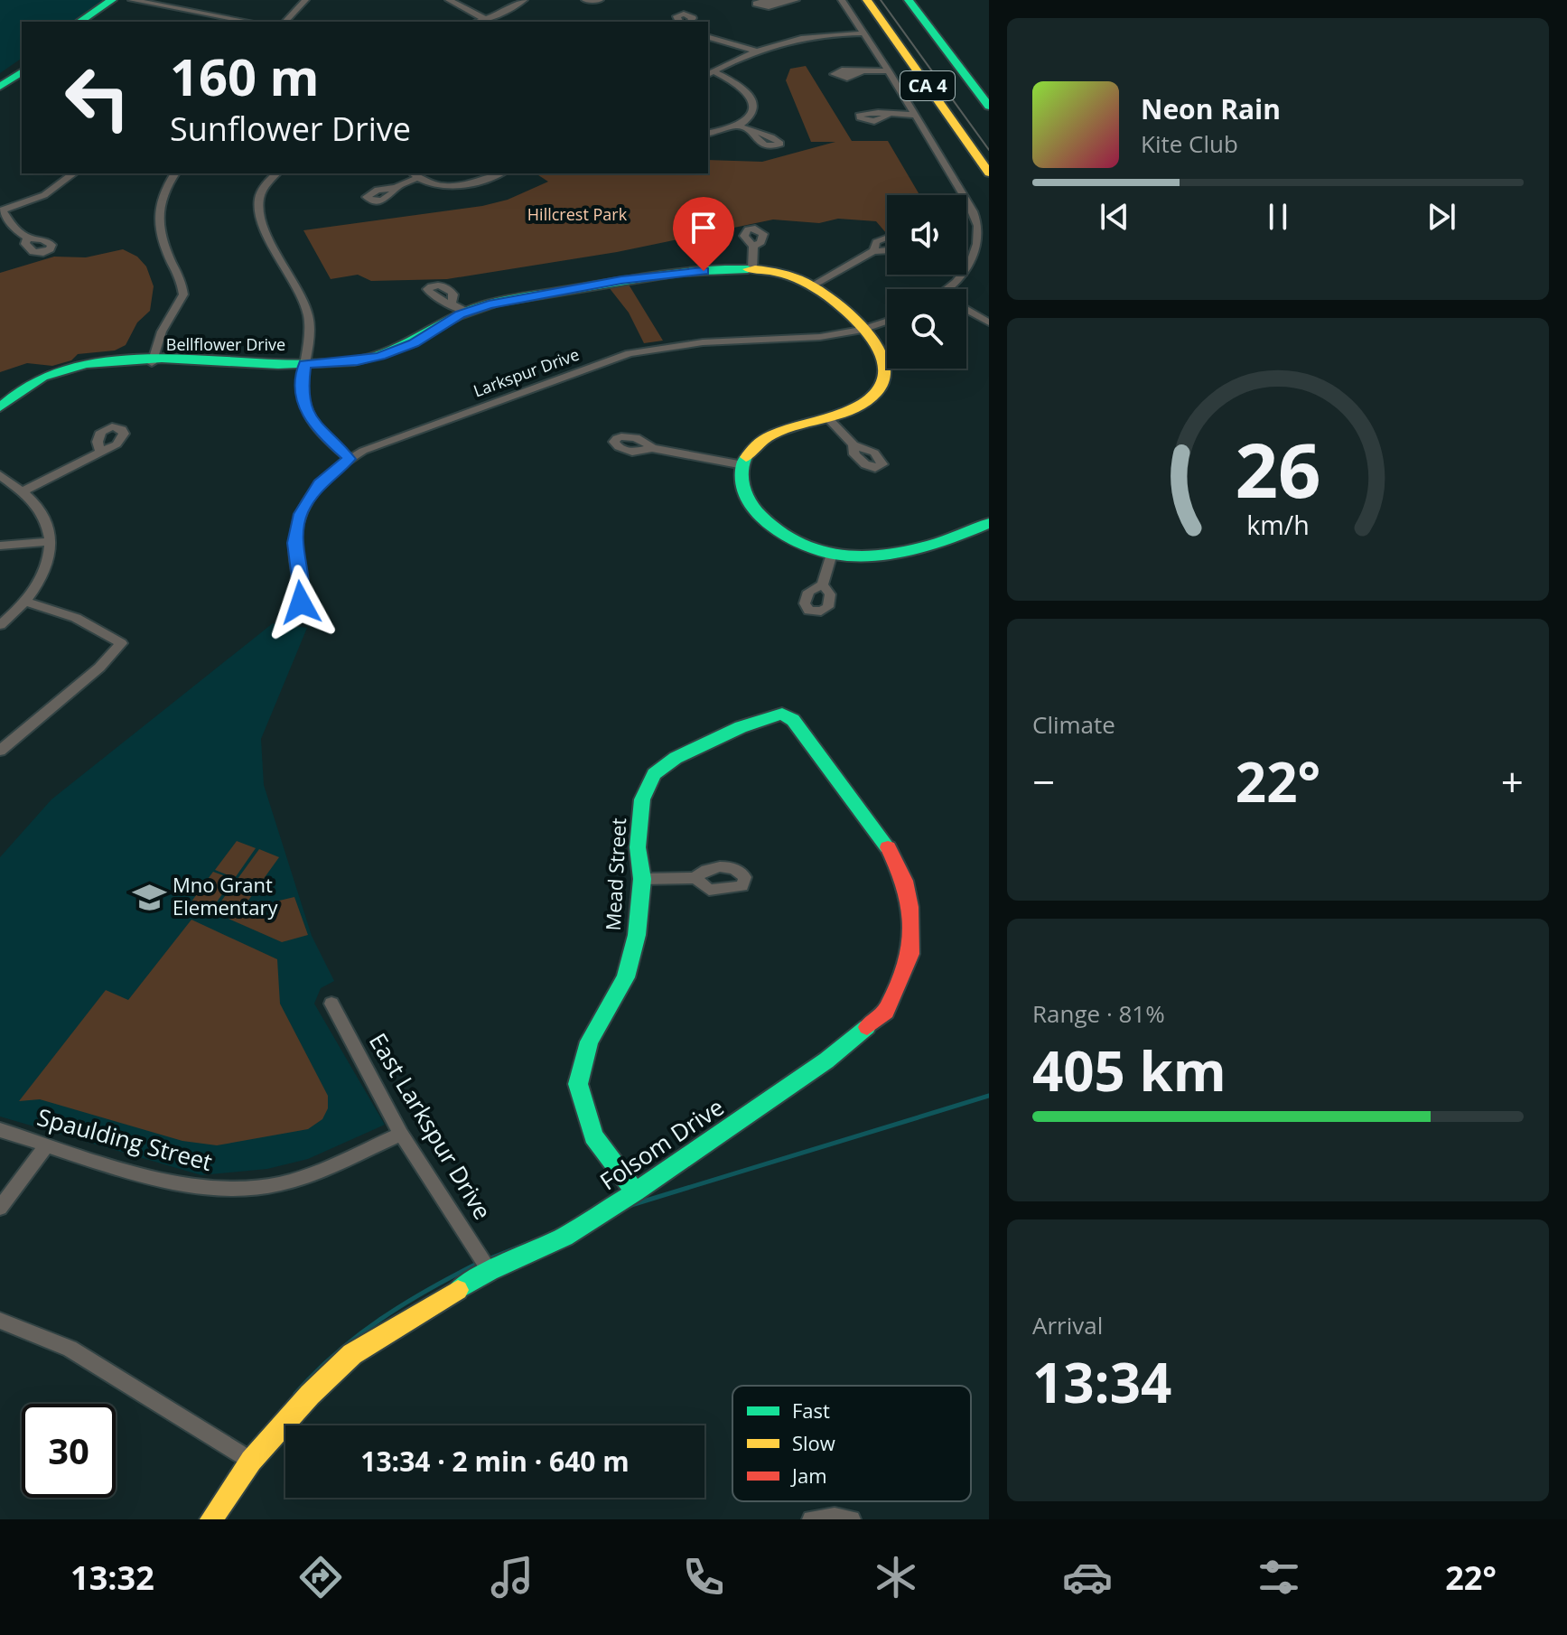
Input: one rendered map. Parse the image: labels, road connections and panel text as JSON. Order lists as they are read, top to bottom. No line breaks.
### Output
{"streets":{"main road":["CA 4","Bellflower Drive","Mead Street","Folsom Drive"],"street":["Larkspur Drive","East Larkspur Drive","Spaulding Street"]},"crossings":[["Bellflower Drive","Larkspur Drive"],["Mead Street","Folsom Drive"],["East Larkspur Drive","Spaulding Street"],["East Larkspur Drive","Folsom Drive"]],"parks":["Hillcrest Park"],"places":{"school or university":["Mno Grant Elementary"]},"legend":["Fast","Slow","Jam"],"page":{"turn":["160 m","Sunflower Drive"],"song":["Neon Rain","Kite Club"],"tile":["Climate",["Range · 81%","405 km"],["Arrival","13:34"]],"heat":["−","22°","+"],"limit":"30","trip":"13:34 · 2 min · 640 m","tabs":["13:32","22°"],"gauge":["26","km/h"]}}
